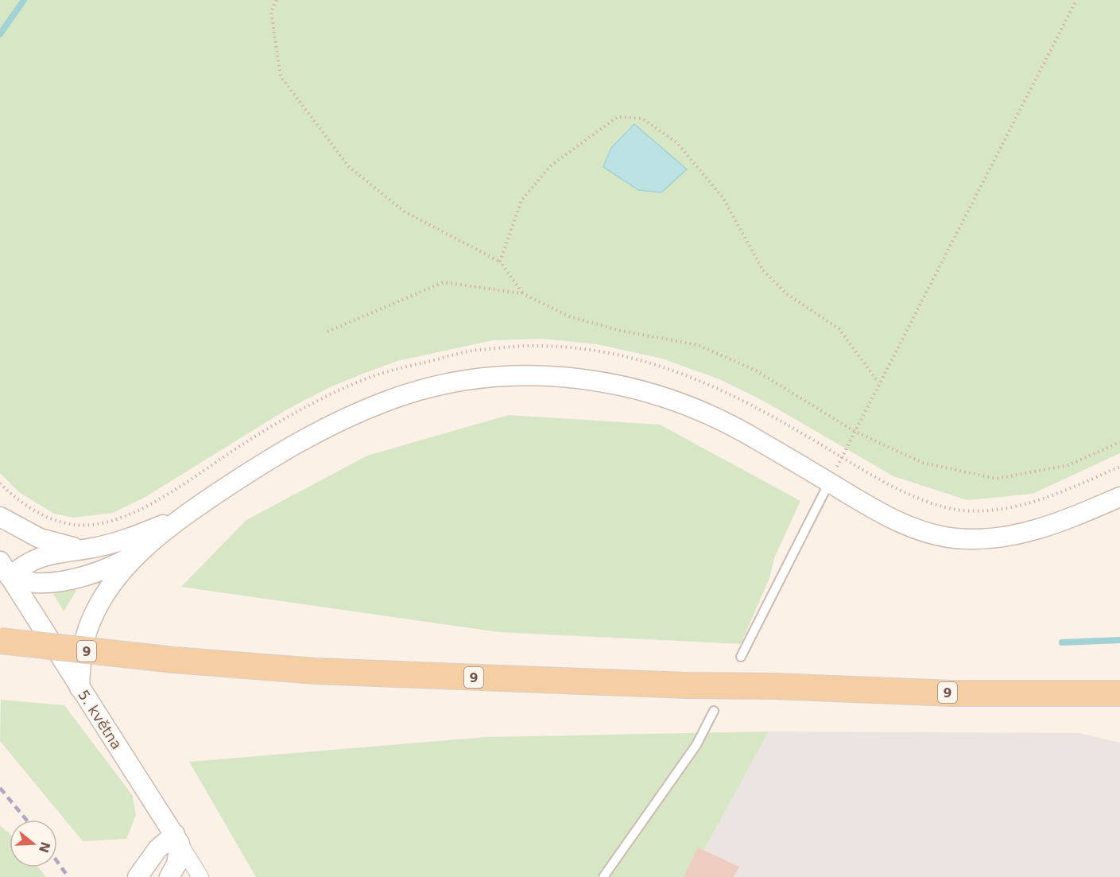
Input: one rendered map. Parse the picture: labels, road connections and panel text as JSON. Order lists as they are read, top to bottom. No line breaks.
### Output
{"streets":{"main road":["9"],"street":["5. května"]},"north":"right"}
